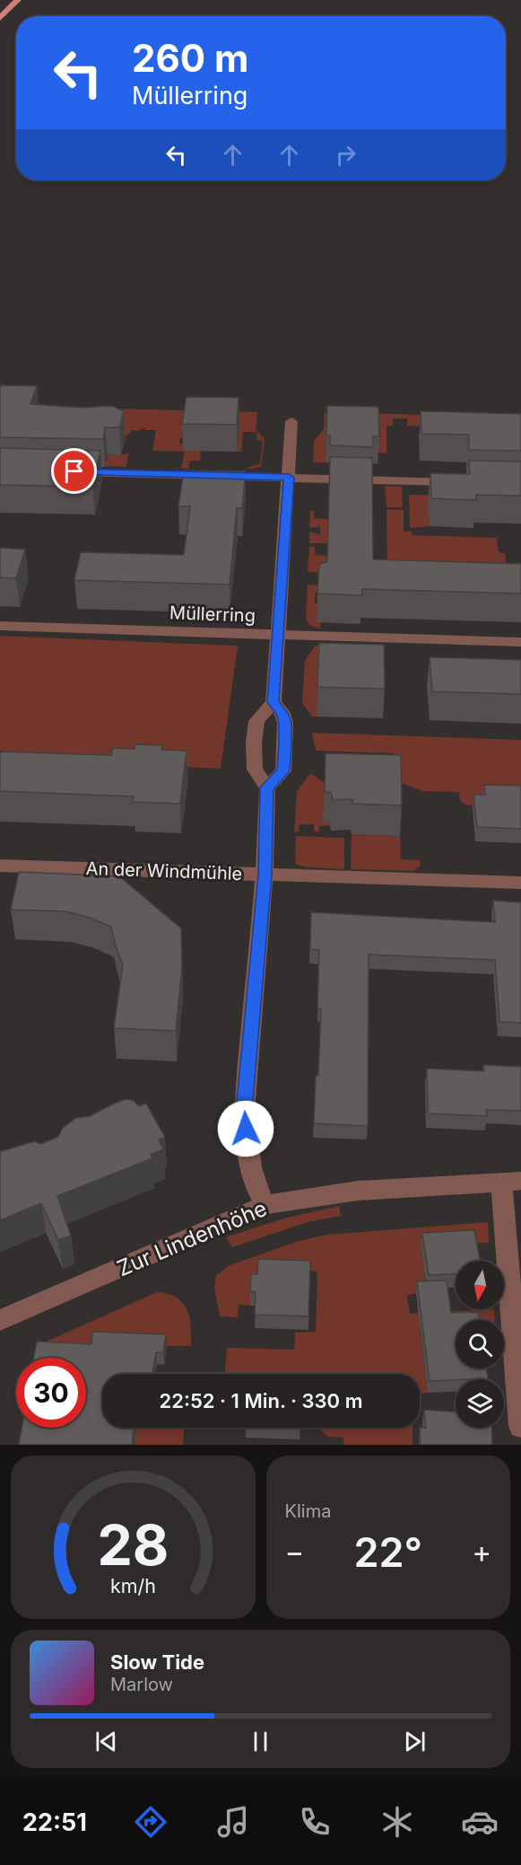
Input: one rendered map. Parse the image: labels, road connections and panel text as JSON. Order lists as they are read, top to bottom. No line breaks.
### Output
{"streets":{"street":["Müllerring","An der Windmühle","Zur Lindenhöhe"]},"north":"bottom","page":{"turn":["260 m","Müllerring"],"limit":"30","trip":"22:52 · 1 Min. · 330 m","tile":"Klima","heat":["−","22°","+"],"song":["Slow Tide","Marlow"],"tabs":"22:51","gauge":["28","km/h"]}}
